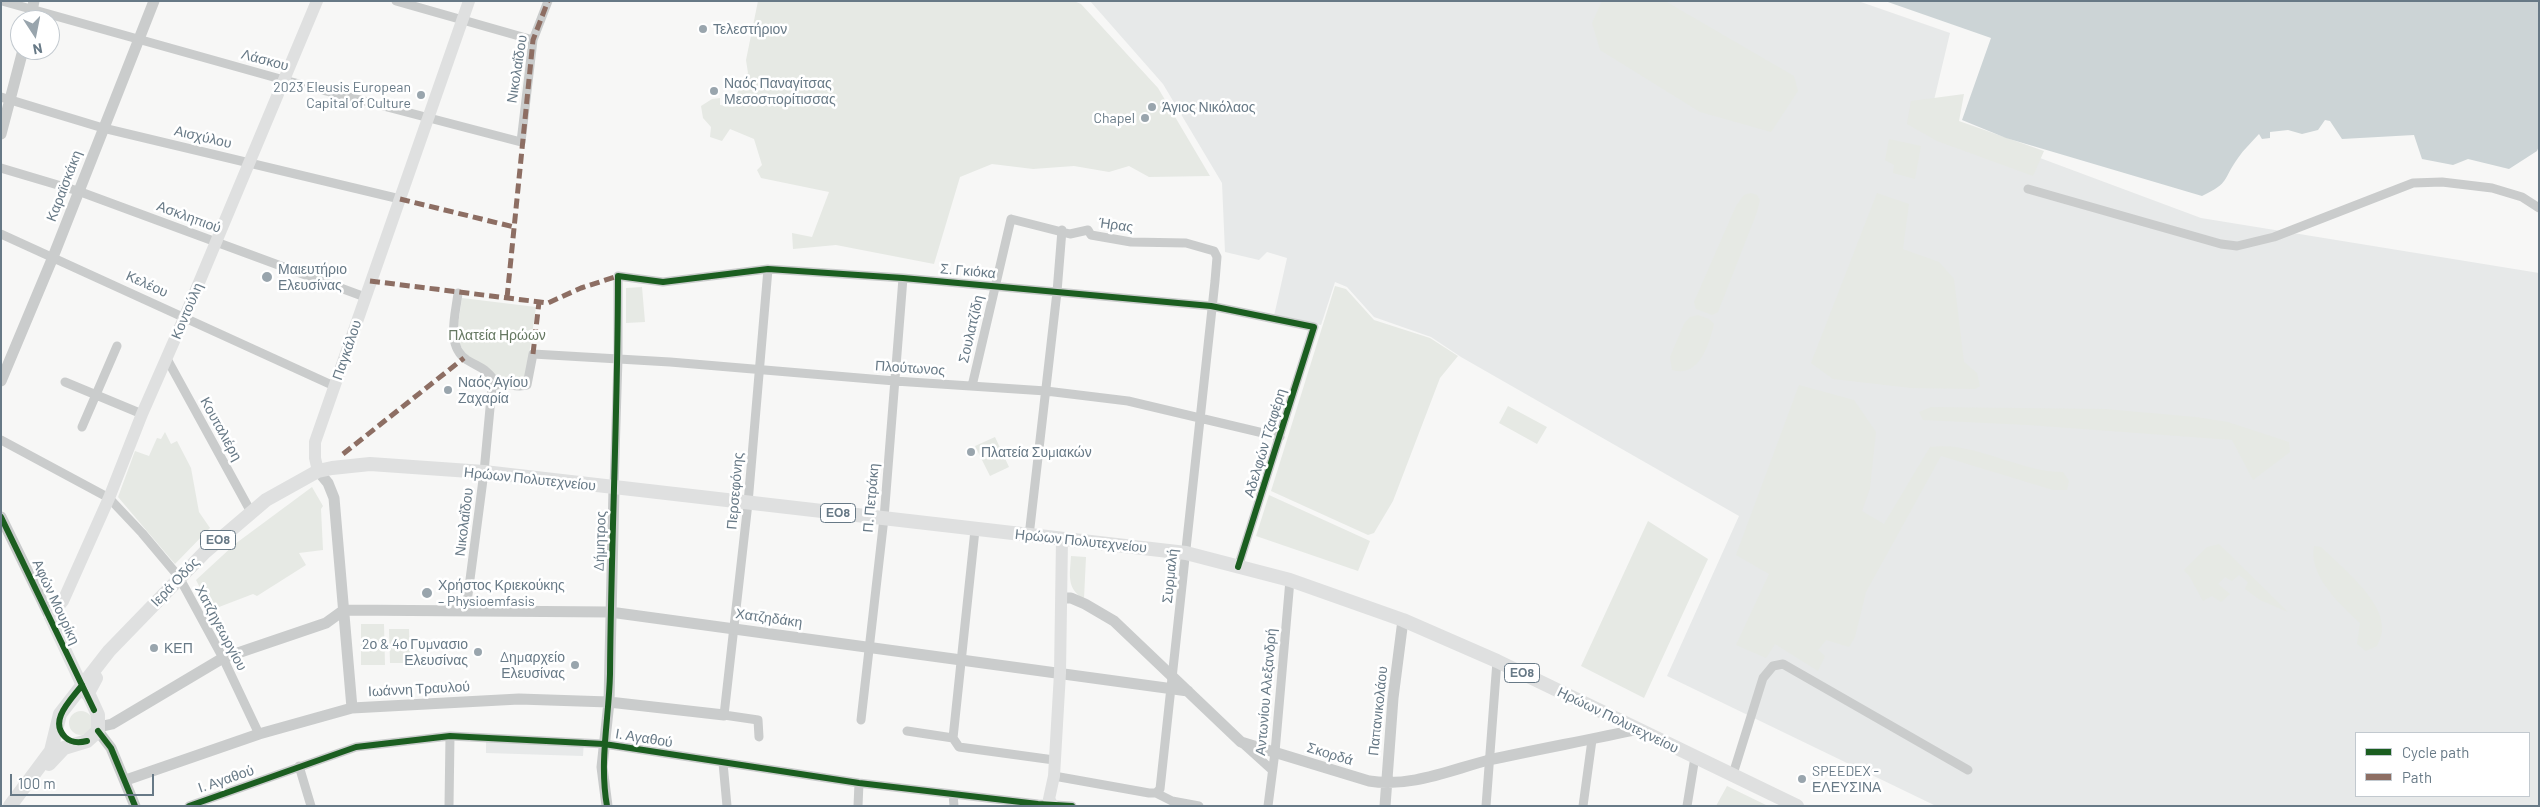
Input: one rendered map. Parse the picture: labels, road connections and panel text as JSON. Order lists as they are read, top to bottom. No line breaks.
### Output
{"streets":{"main road":["Κοντούλη","Παγκάλου","Ηρώων Πολυτεχνείου","ΕΟ8","Ιερά Οδός","Αφών Μουρίκη"],"street":["Λάσκου","Νικολαΐδου","Αισχύλου","Καραϊσκάκη","Ασκληπιού","Ήρας","Σ. Γκιόκα","Κελέου","Σουλατζίδη","Πλούτωνος","Κουταλιέρη","Αδελφών Τζαφέρη","Περσεφόνης","Π. Πετράκη","Δήμητρος","Συρμαλή","Χατζηδάκη","Χατζηγεωργίου","Ιωάννη Τραυλού","Αντωνίου Αλεξανδρή","Παπανικολάου","Ι. Αγαθού","Σκορδά"]},"crossings":[["Λάσκου","Νικολαΐδου"],["Λάσκου","Καραϊσκάκη"],["Λάσκου","Κοντούλη"],["Λάσκου","Παγκάλου"],["Νικολαΐδου","Πλούτωνος"],["Νικολαΐδου","Ηρώων Πολυτεχνείου"],["Νικολαΐδου","Χατζηδάκη"],["Αισχύλου","Καραϊσκάκη"],["Αισχύλου","Κοντούλη"],["Αισχύλου","Παγκάλου"],["Καραϊσκάκη","Ασκληπιού"],["Καραϊσκάκη","Κελέου"],["Ασκληπιού","Κοντούλη"],["Ασκληπιού","Παγκάλου"],["Ήρας","Σουλατζίδη"],["Ήρας","Συρμαλή"],["Σ. Γκιόκα","Σουλατζίδη"],["Σ. Γκιόκα","Αδελφών Τζαφέρη"],["Σ. Γκιόκα","Περσεφόνης"],["Σ. Γκιόκα","Π. Πετράκη"],["Σ. Γκιόκα","Δήμητρος"],["Σ. Γκιόκα","Συρμαλή"],["Κελέου","Κοντούλη"],["Κελέου","Παγκάλου"],["Κοντούλη","Κουταλιέρη"],["Κοντούλη","Αφών Μουρίκη"],["Κοντούλη","Χατζηγεωργίου"],["Σουλατζίδη","Πλούτωνος"],["Παγκάλου","Ηρώων Πολυτεχνείου"],["Παγκάλου","Ιερά Οδός"],["Παγκάλου","Χατζηδάκη"],["Παγκάλου","Ιωάννη Τραυλού"],["Πλούτωνος","Αδελφών Τζαφέρη"],["Πλούτωνος","Περσεφόνης"],["Πλούτωνος","Π. Πετράκη"],["Πλούτωνος","Δήμητρος"],["Πλούτωνος","Συρμαλή"],["Κουταλιέρη","Ιερά Οδός"],["Αδελφών Τζαφέρη","Ηρώων Πολυτεχνείου"],["Ηρώων Πολυτεχνείου","Περσεφόνης"],["Ηρώων Πολυτεχνείου","Π. Πετράκη"],["Ηρώων Πολυτεχνείου","Δήμητρος"],["Ηρώων Πολυτεχνείου","Συρμαλή"],["Ηρώων Πολυτεχνείου","Ιερά Οδός"],["Ηρώων Πολυτεχνείου","Αντωνίου Αλεξανδρή"],["Ηρώων Πολυτεχνείου","Παπανικολάου"],["Ηρώων Πολυτεχνείου","Σκορδά"],["Περσεφόνης","Χατζηδάκη"],["Περσεφόνης","Ιωάννη Τραυλού"],["Π. Πετράκη","Χατζηδάκη"],["Δήμητρος","Χατζηδάκη"],["Δήμητρος","Ιωάννη Τραυλού"],["Δήμητρος","Ι. Αγαθού"],["Συρμαλή","Χατζηδάκη"],["Συρμαλή","Σκορδά"],["Ιερά Οδός","Αφών Μουρίκη"],["Ιερά Οδός","Χατζηγεωργίου"],["Χατζηδάκη","Σκορδά"],["Χατζηγεωργίου","Ιωάννη Τραυλού"],["Αντωνίου Αλεξανδρή","Σκορδά"],["Παπανικολάου","Σκορδά"]],"parks":["Πλατεία Ηρώων"],"places":["Τελεστήριον","Ναός Παναγίτσας Μεσοσπορίτισσας","2023 Eleusis European Capital of Culture","Άγιος Νικόλαος","Chapel","Μαιευτήριο Ελευσίνας","Ναός Αγίου Ζαχαρία","Πλατεία Συμιακών","Χρήστος Κριεκούκης – Physioemfasis","ΚΕΠ","2ο & 4ο Γυμνασιο Ελευσίνας","Δημαρχείο Ελευσίνας","SPEEDEX - ΕΛΕΥΣΙΝΑ"],"legend":["Cycle path","Path"],"scale_bar":"100 m","north":"bottom"}
